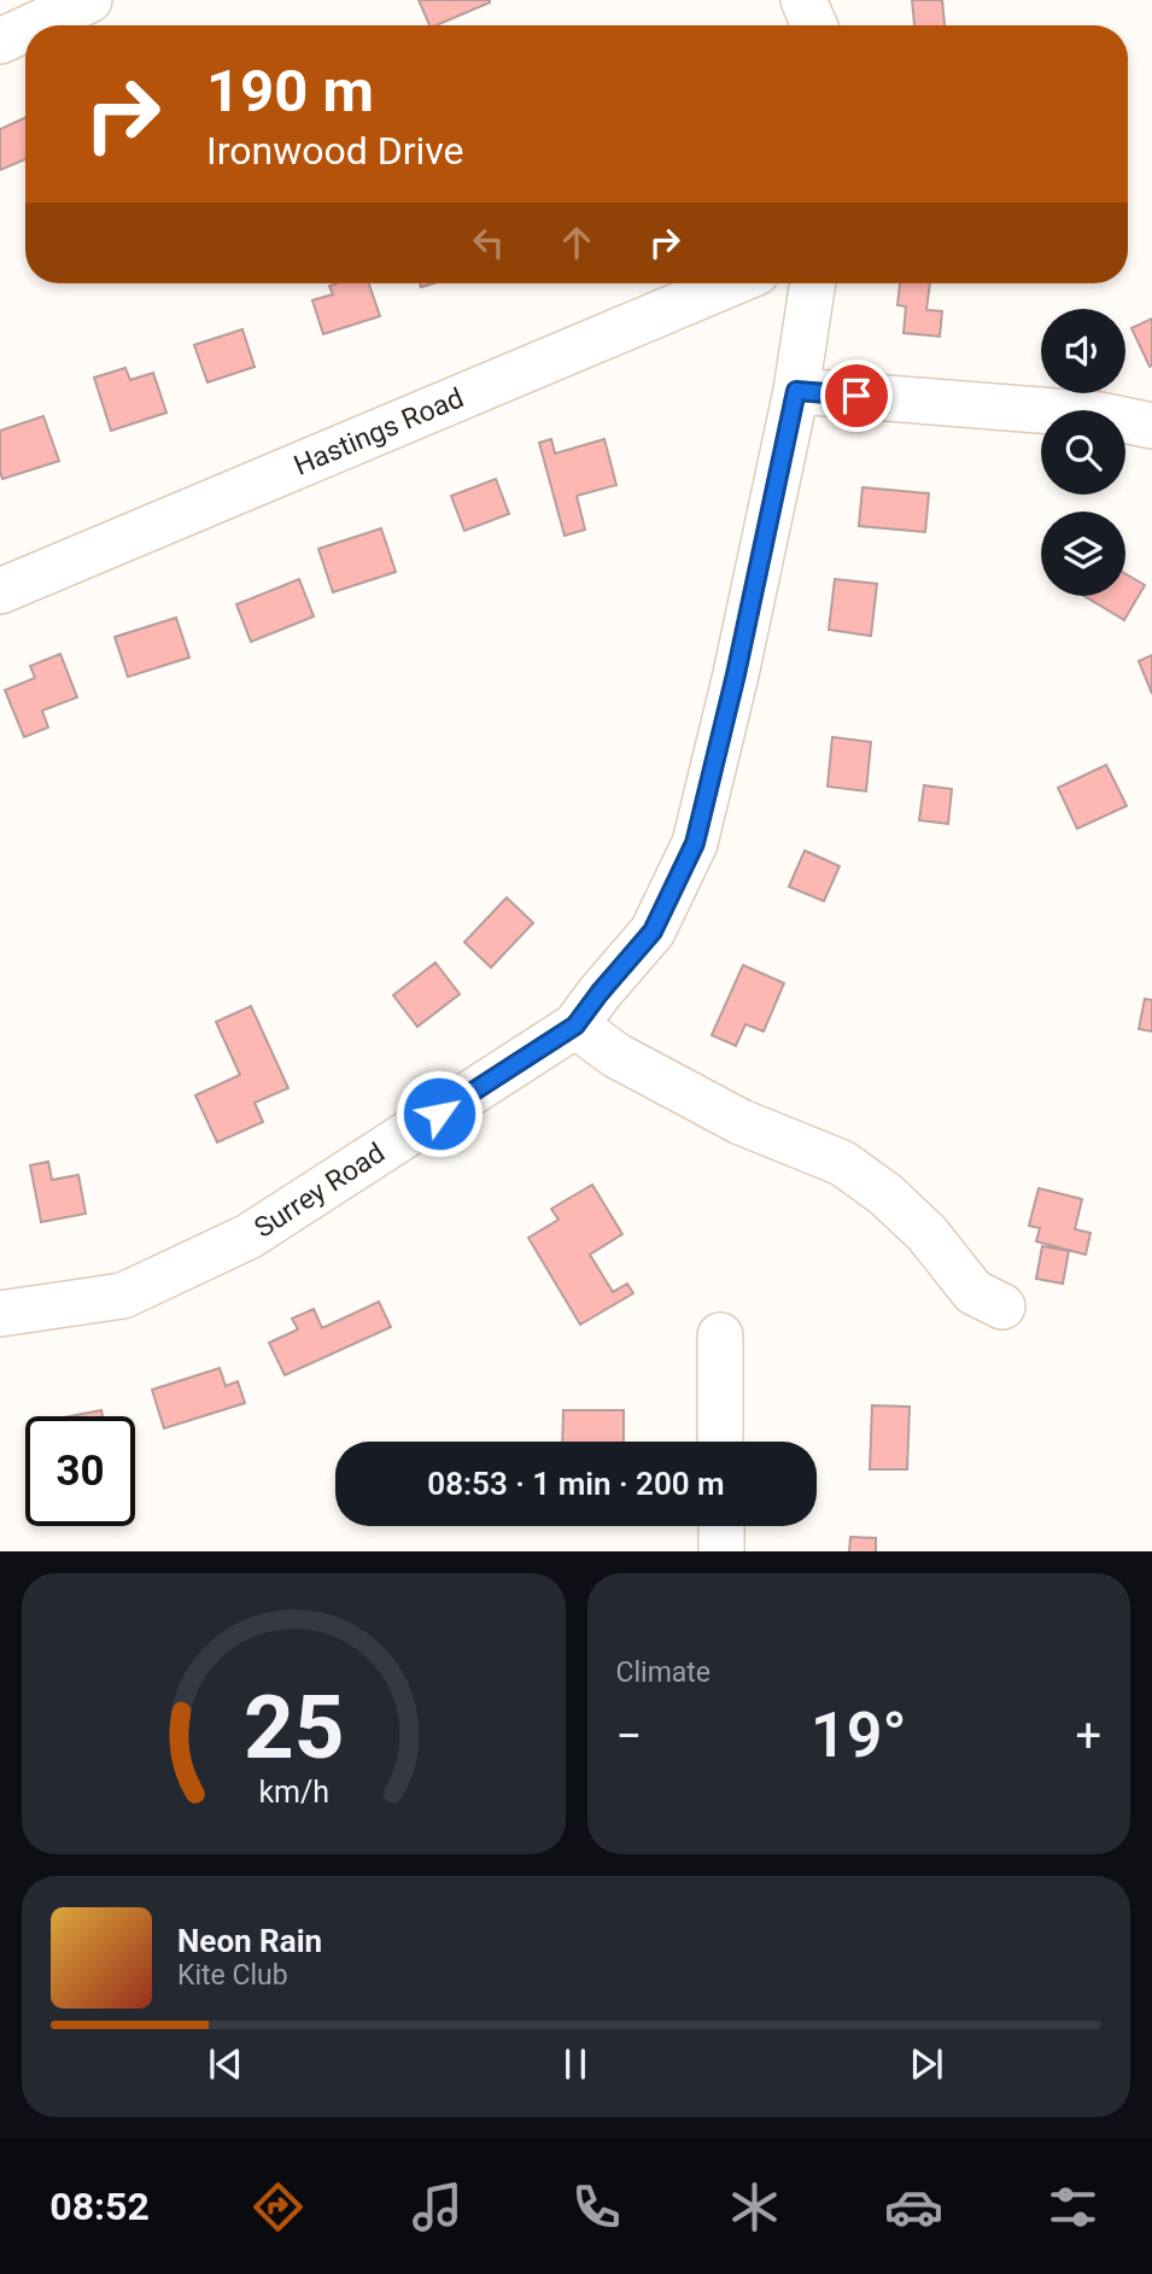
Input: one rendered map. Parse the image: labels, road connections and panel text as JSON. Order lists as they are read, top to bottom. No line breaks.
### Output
{"streets":{"street":["Hastings Road","Surrey Road"]},"page":{"turn":["190 m","Ironwood Drive"],"limit":"30","trip":"08:53 · 1 min · 200 m","tile":"Climate","heat":["−","19°","+"],"song":["Neon Rain","Kite Club"],"tabs":"08:52","gauge":["25","km/h"]}}
